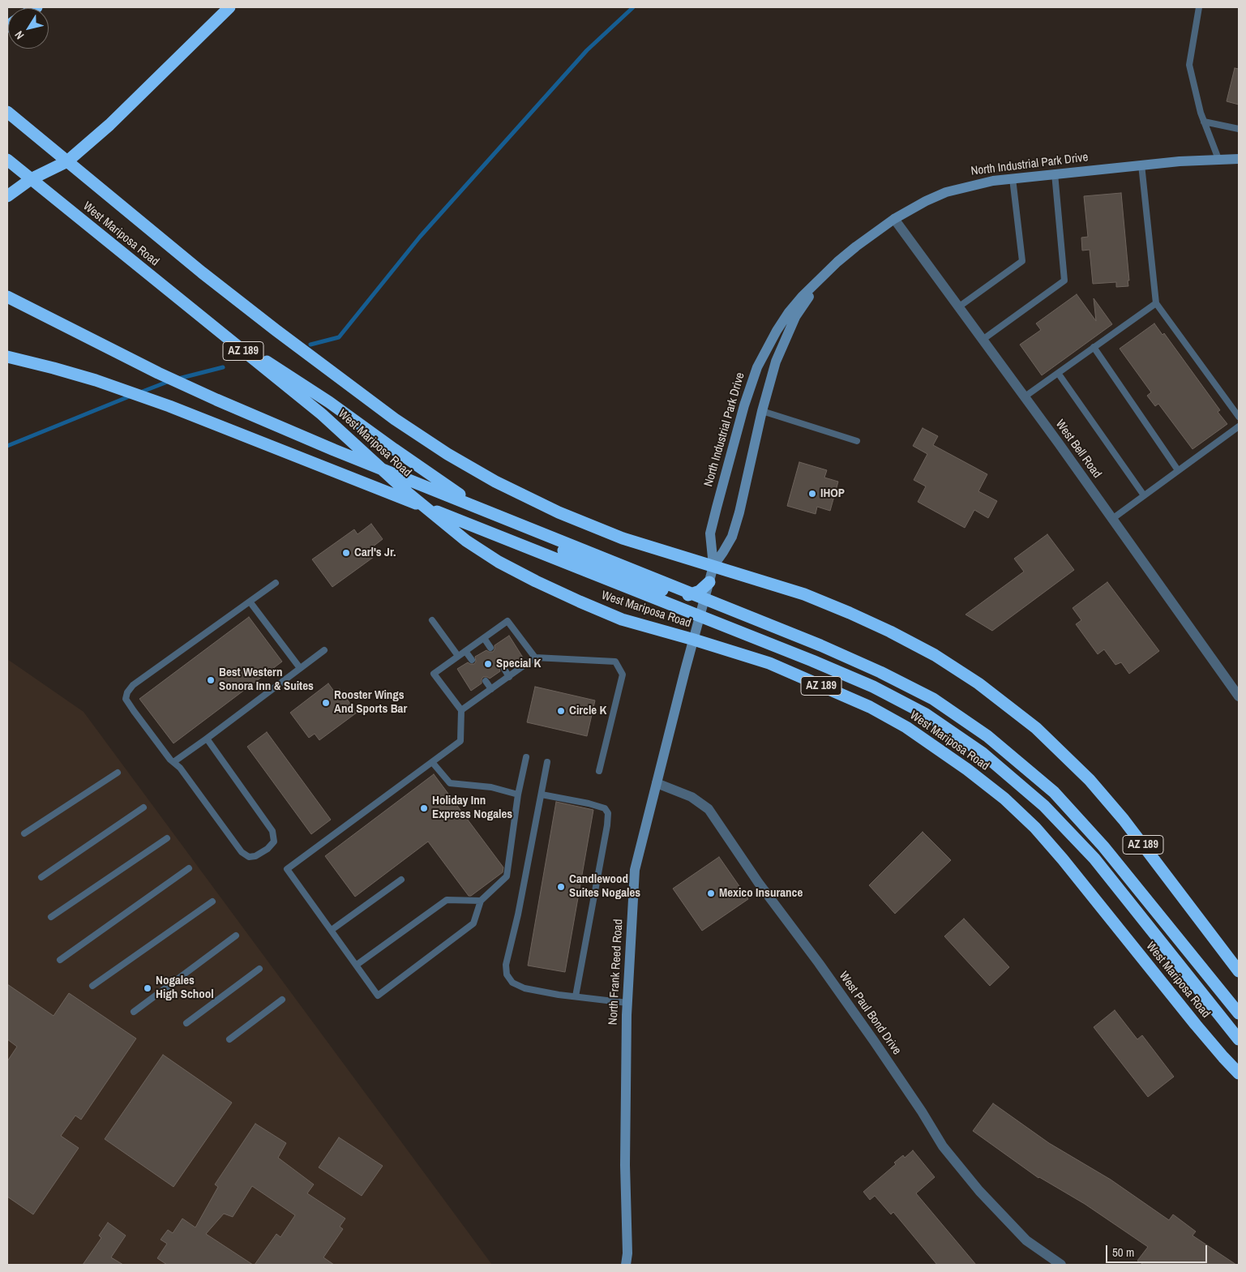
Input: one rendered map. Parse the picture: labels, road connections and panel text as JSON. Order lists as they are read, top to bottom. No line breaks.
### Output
{"streets":{"highway":["West Mariposa Road","AZ 189"],"street":["North Industrial Park Drive","West Bell Road","North Frank Reed Road","West Paul Bond Drive"]},"crossings":[["North Industrial Park Drive","West Mariposa Road"],["North Industrial Park Drive","West Bell Road"],["North Industrial Park Drive","North Frank Reed Road"],["West Mariposa Road","North Frank Reed Road"],["North Frank Reed Road","West Paul Bond Drive"]],"places":["IHOP","Carl's Jr.","Special K","Best Western Sonora Inn & Suites","Rooster Wings And Sports Bar","Circle K","Holiday Inn Express Nogales","Candlewood Suites Nogales","Mexico Insurance","Nogales High School"],"scale_bar":"50 m","north":"bottom left"}
